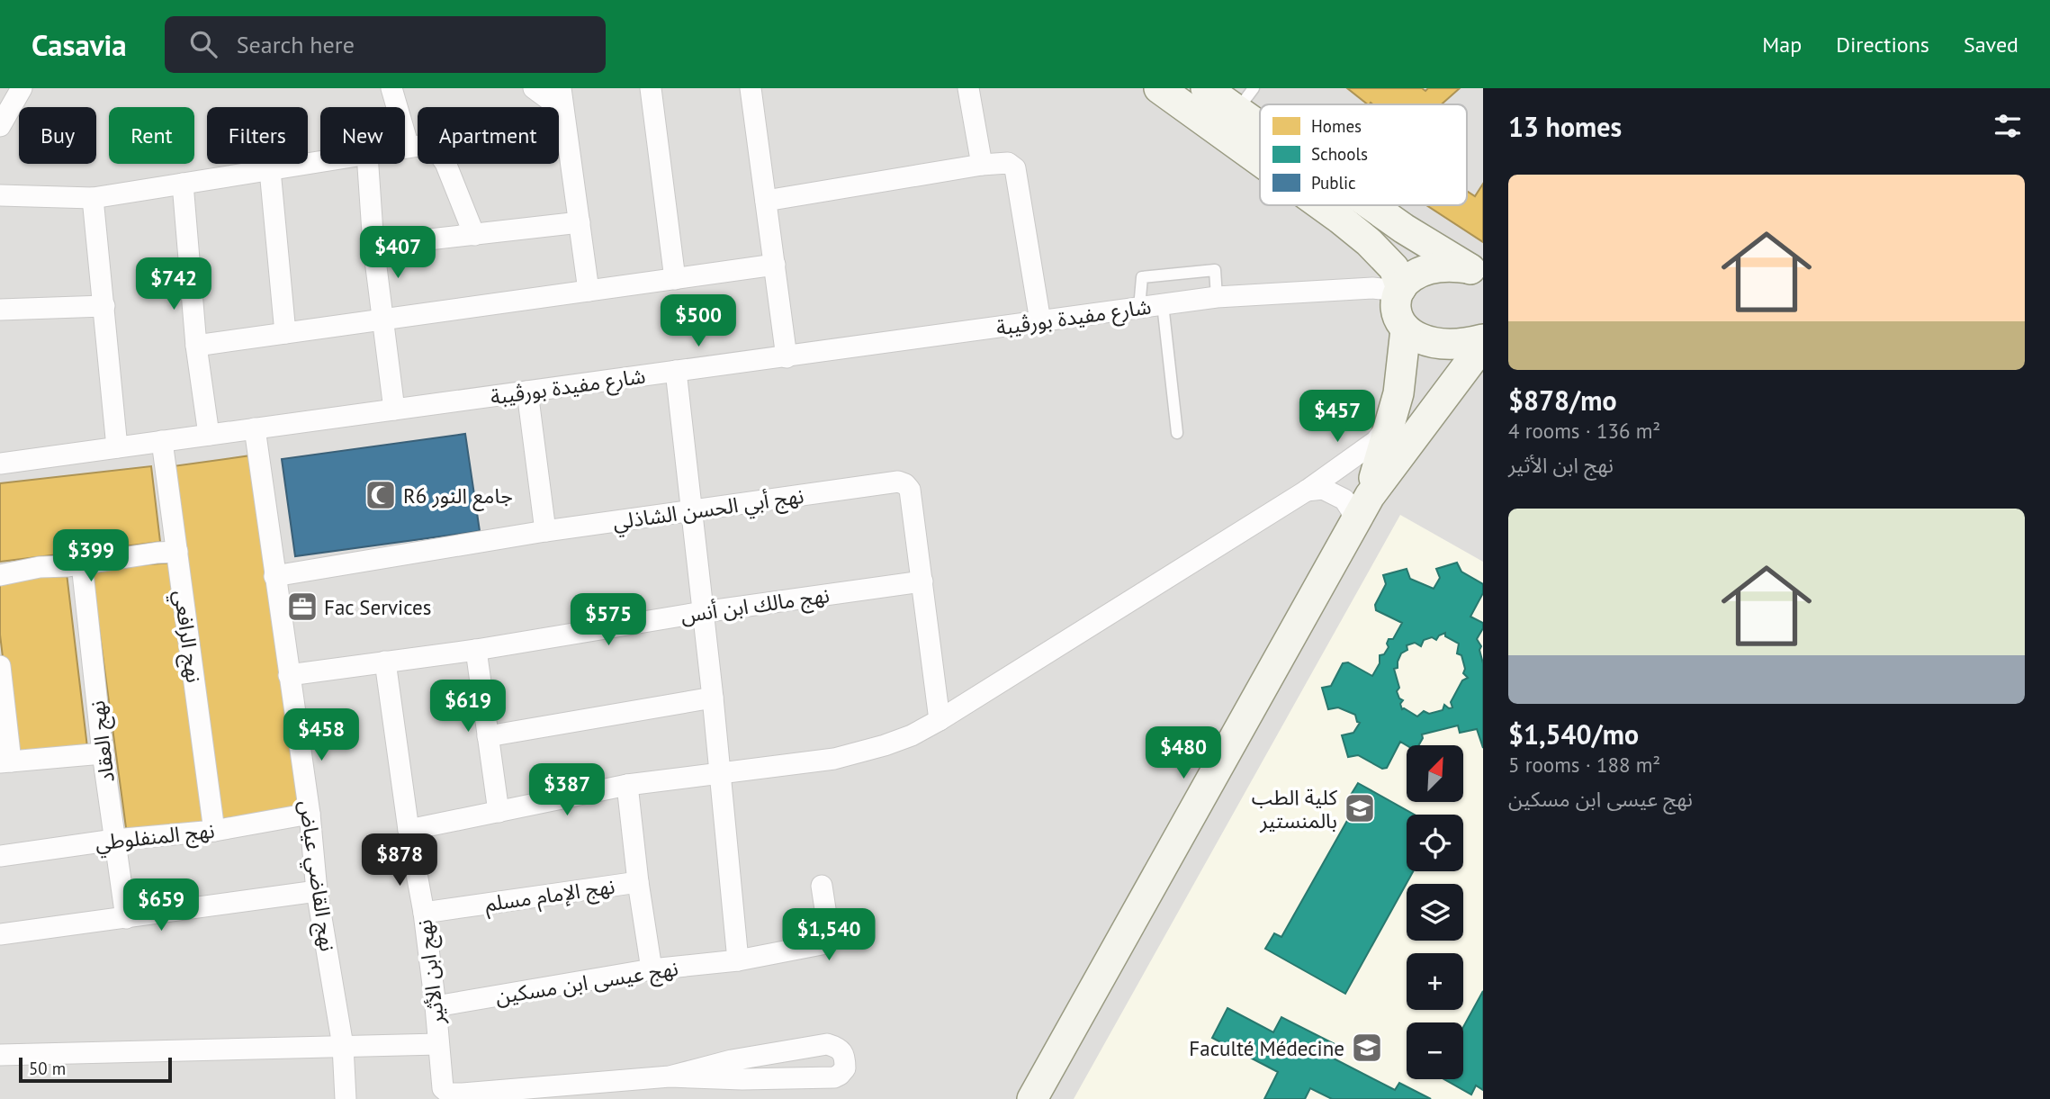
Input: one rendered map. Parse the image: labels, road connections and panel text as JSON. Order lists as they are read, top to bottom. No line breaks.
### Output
{"streets":{"street":["شارع مفيدة بورڨيبة","نهج أبي الحسن الشاذلي","نهج مالك ابن أنس","نهج الرافعي","نهج العقاد","نهج المنفلوطي","نهج القاضي عياض","نهج الإمام مسلم","نهج ابن الأثير","نهج عيسى ابن مسكين"]},"crossings":[["شارع مفيدة بورڨيبة","نهج الرافعي"],["شارع مفيدة بورڨيبة","نهج القاضي عياض"],["نهج أبي الحسن الشاذلي","نهج مالك ابن أنس"],["نهج أبي الحسن الشاذلي","نهج القاضي عياض"],["نهج مالك ابن أنس","نهج القاضي عياض"],["نهج مالك ابن أنس","نهج ابن الأثير"],["نهج الرافعي","نهج المنفلوطي"],["نهج العقاد","نهج المنفلوطي"],["نهج المنفلوطي","نهج القاضي عياض"],["نهج الإمام مسلم","نهج ابن الأثير"],["نهج ابن الأثير","نهج عيسى ابن مسكين"]],"places":{"mosque":["R6 جامع النور"],"office":["Fac Services"],"school or university":["كلية الطب بالمنستير","Faculté Médecine"]},"legend":["Homes","Schools","Public"],"scale_bar":"50 m","north":"top right","page":{"header":"Casavia","search":"Search here","nav":["Map","Directions","Saved"],"heading":"13 homes","chip":["Buy","Rent","Filters","New","Apartment"],"list":[{"name":"$878/mo","note":"4 rooms · 136 m² · نهج ابن الأثير"},{"name":"$1,540/mo","note":"5 rooms · 188 m² · نهج عيسى ابن مسكين"}],"price":["$407","$742","$500","$457","$399","$575","$619","$458","$480","$387","$878","$659","$1,540"],"map_buttons":["+","−"],"scale":"50 m"}}
